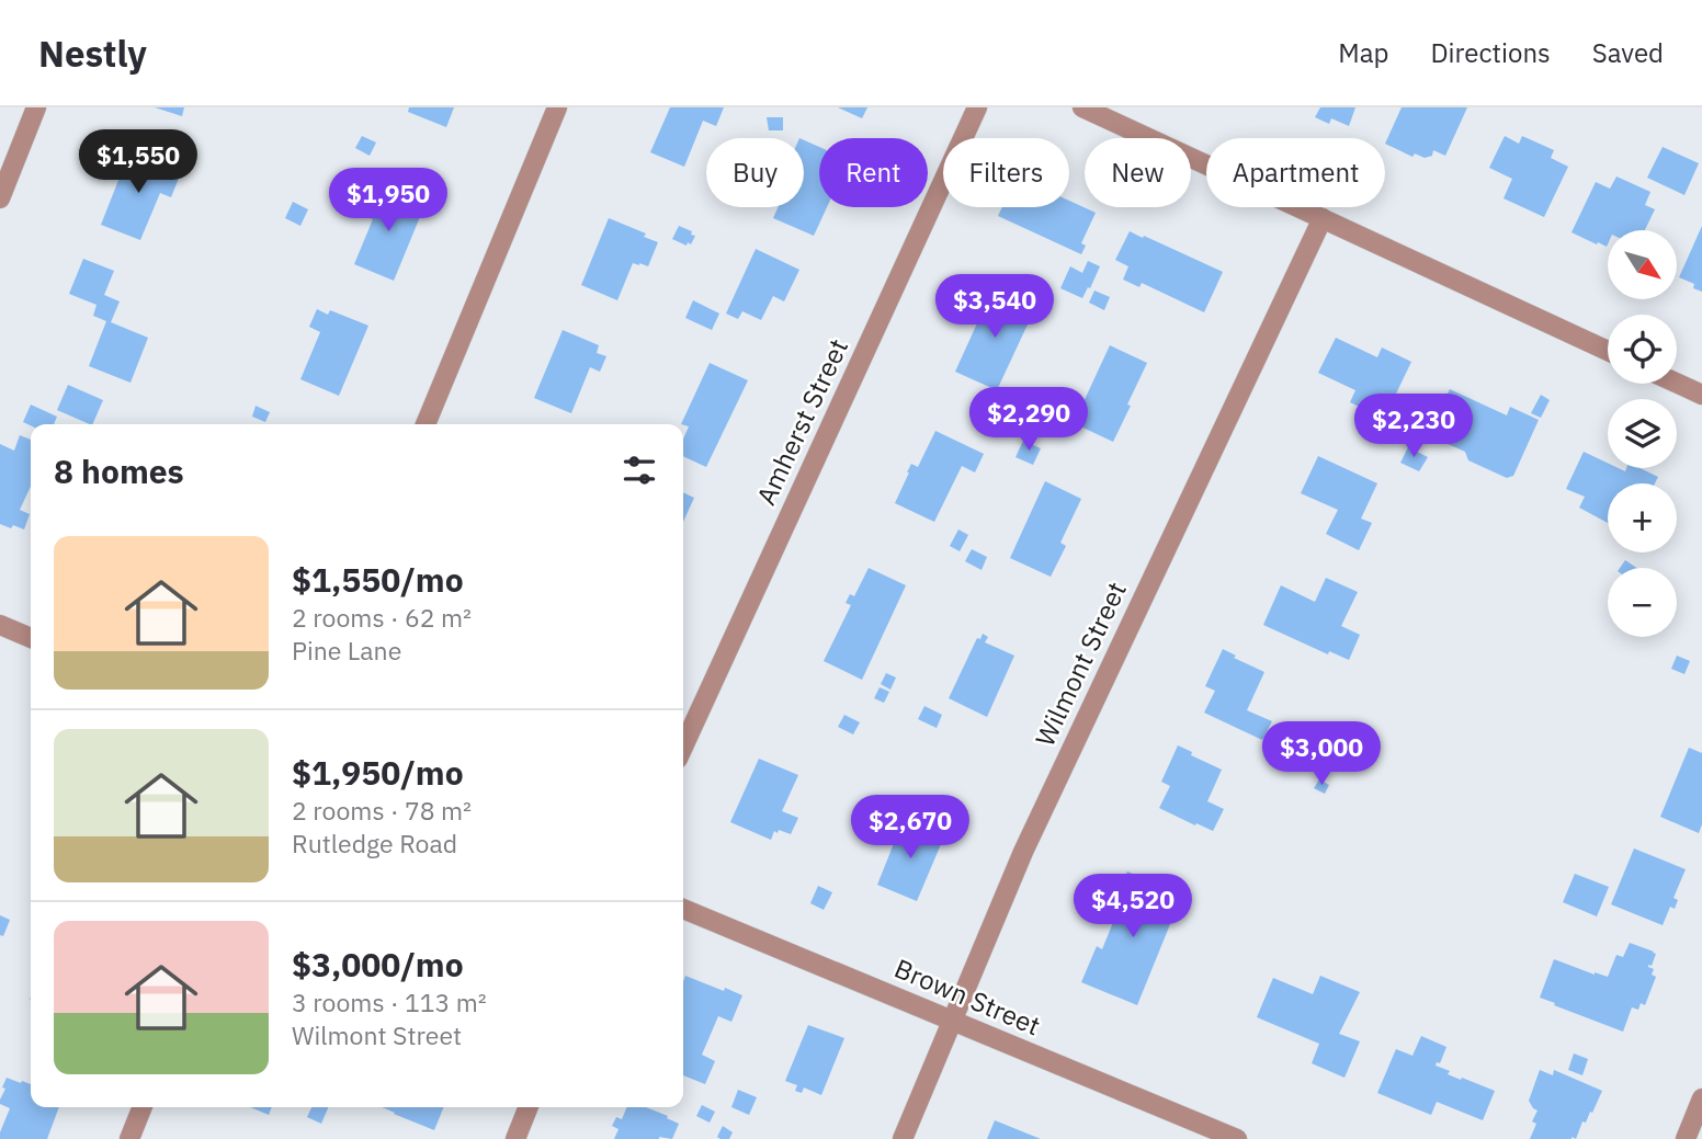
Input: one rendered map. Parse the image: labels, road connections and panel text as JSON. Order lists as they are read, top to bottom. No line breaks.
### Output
{"streets":{"street":["Amherst Street","Wilmont Street","Brown Street"]},"crossings":[["Wilmont Street","Brown Street"]],"north":"bottom right","page":{"header":"Nestly","nav":["Map","Directions","Saved"],"price":["$1,550","$1,950","$3,540","$2,290","$2,230","$3,000","$2,670","$4,520"],"chip":["Buy","Rent","Filters","New","Apartment"],"map_buttons":["+","−"],"heading":"8 homes","list":[{"name":"$1,550/mo","note":"2 rooms · 62 m² · Pine Lane"},{"name":"$1,950/mo","note":"2 rooms · 78 m² · Rutledge Road"},{"name":"$3,000/mo","note":"3 rooms · 113 m² · Wilmont Street"}]}}
